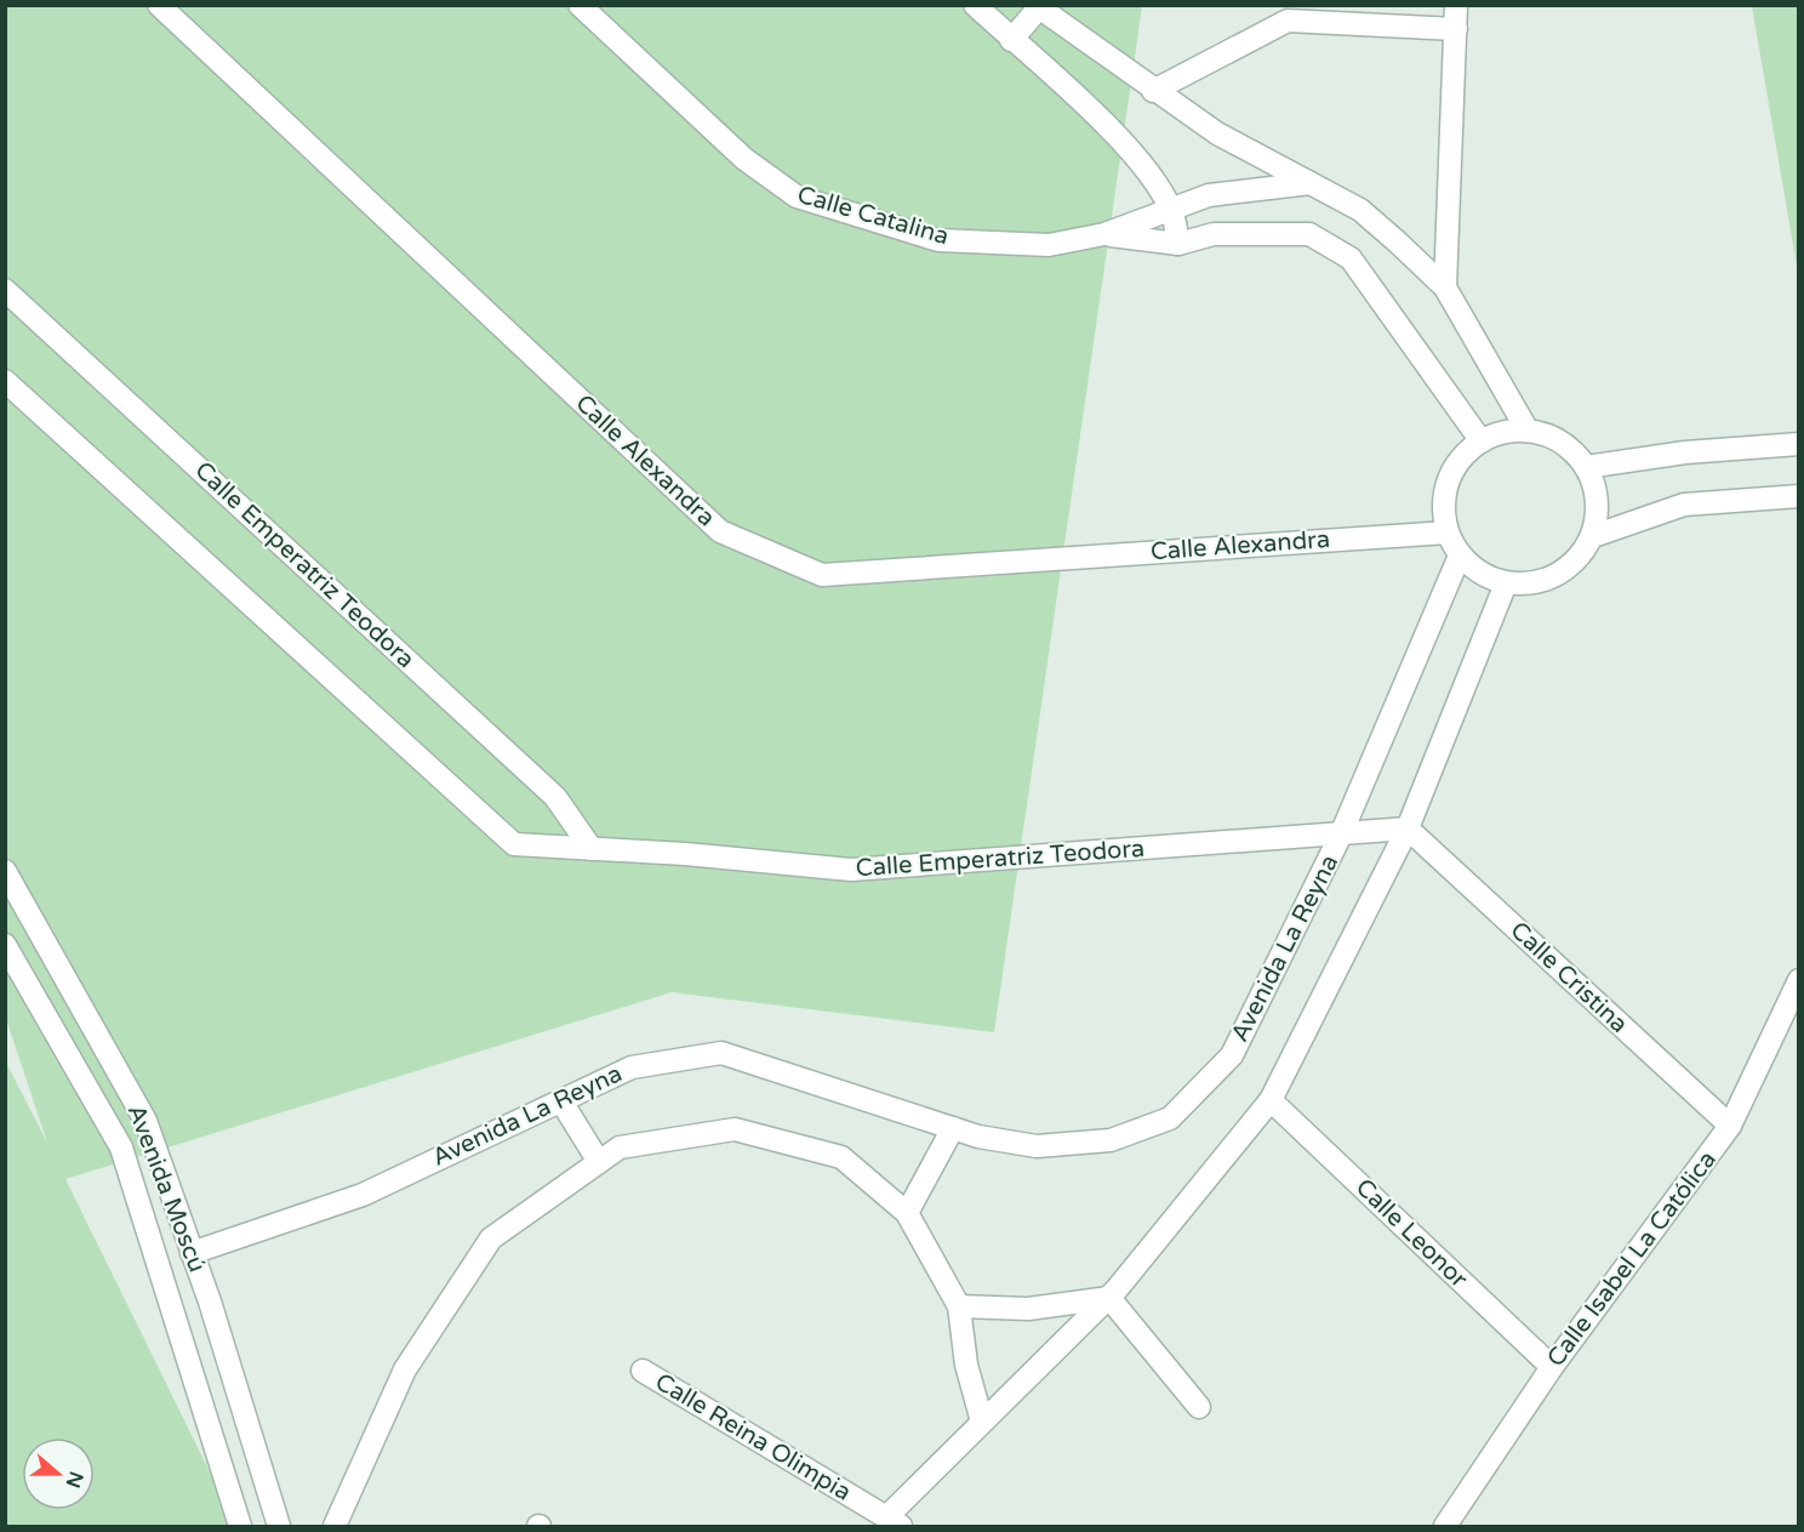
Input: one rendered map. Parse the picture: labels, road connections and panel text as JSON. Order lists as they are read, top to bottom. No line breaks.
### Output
{"streets":{"street":["Calle Catalina","Calle Alexandra","Calle Emperatriz Teodora","Avenida La Reyna","Calle Cristina","Avenida Moscú","Calle Leonor","Calle Isabel La Católica","Calle Reina Olimpia"]},"crossings":[["Calle Catalina","Calle Alexandra"],["Calle Catalina","Avenida La Reyna"],["Calle Alexandra","Avenida La Reyna"],["Calle Emperatriz Teodora","Avenida La Reyna"],["Calle Emperatriz Teodora","Calle Cristina"],["Avenida La Reyna","Avenida Moscú"],["Calle Cristina","Calle Isabel La Católica"],["Calle Leonor","Calle Isabel La Católica"]],"north":"right"}
